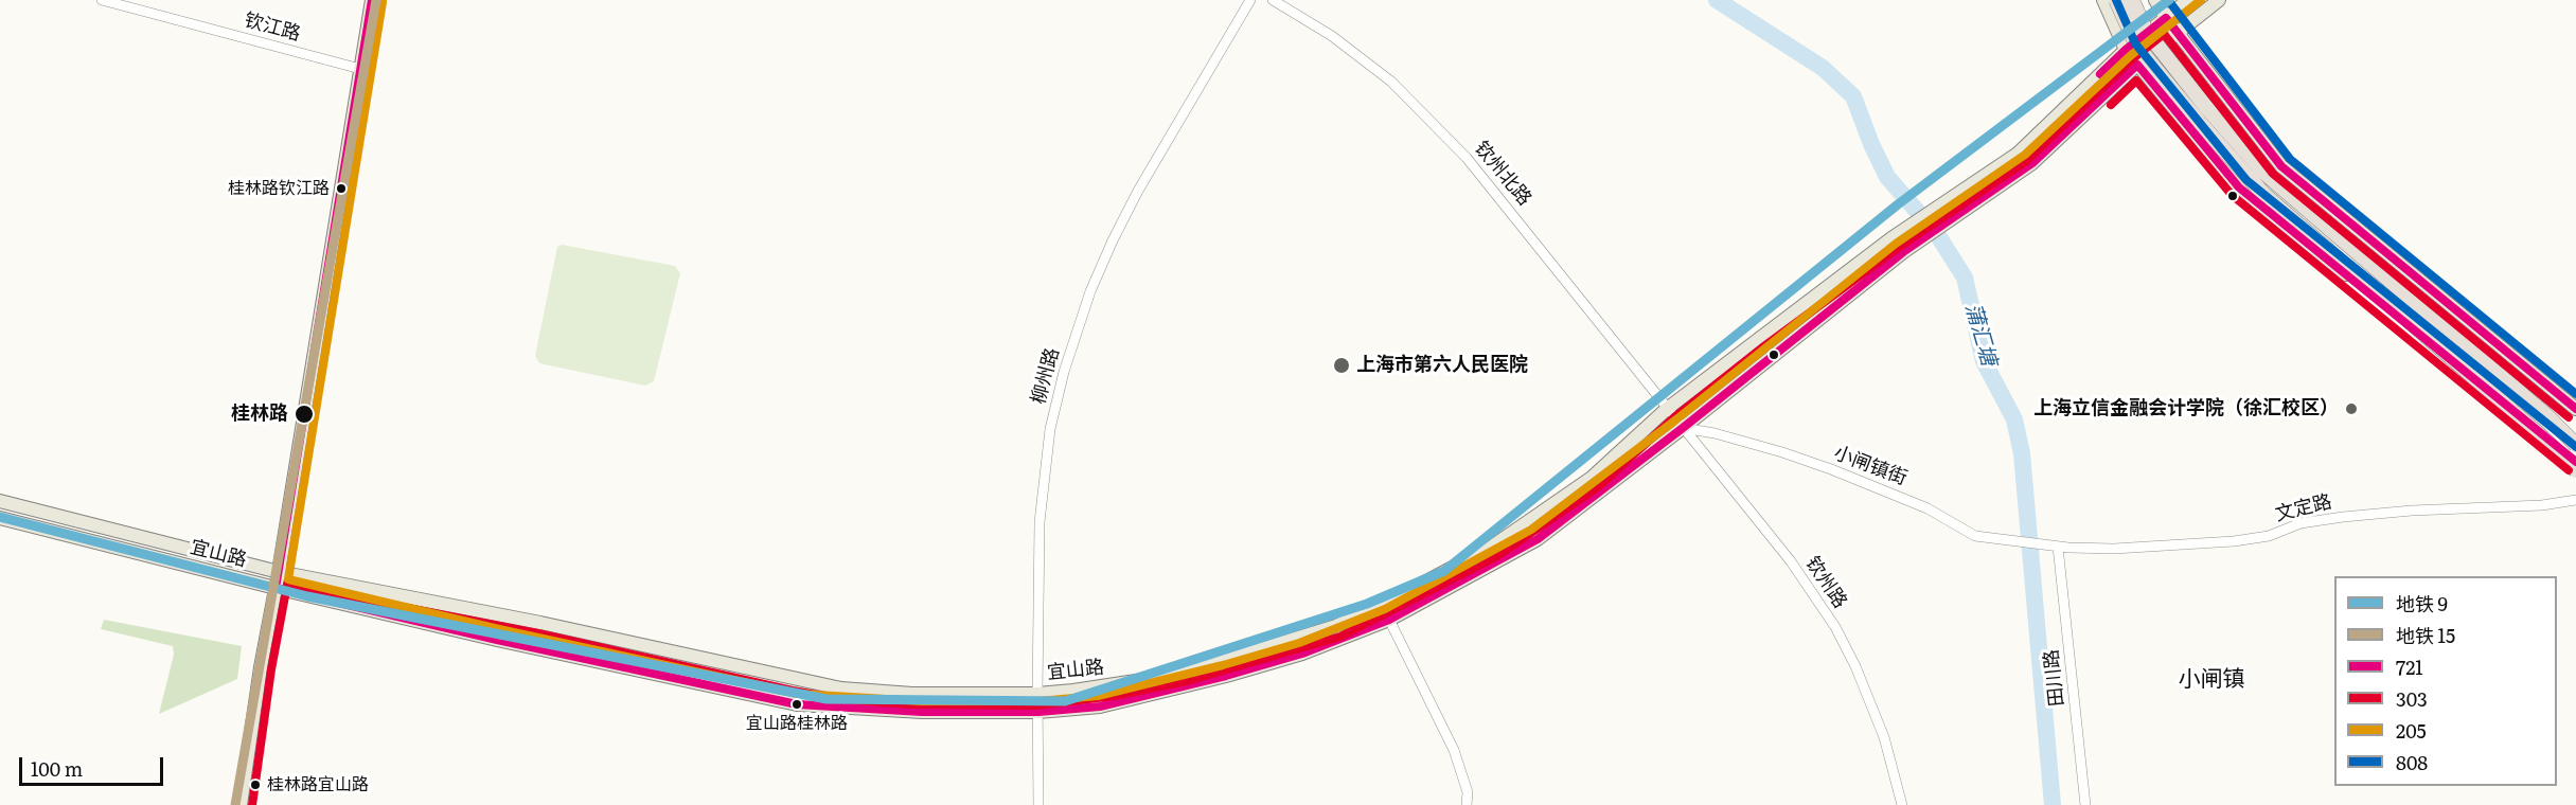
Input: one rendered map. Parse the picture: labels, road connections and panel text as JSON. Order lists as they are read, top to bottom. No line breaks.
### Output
{"streets":{"main road":["宜山路"],"street":["钦江路","钦州北路","柳州路","小闸镇街","文定路","钦州路","田川路"]},"crossings":[["钦州北路","宜山路"],["钦州北路","钦州路"],["柳州路","宜山路"],["小闸镇街","文定路"],["小闸镇街","宜山路"],["小闸镇街","钦州路"],["文定路","田川路"],["宜山路","钦州路"]],"districts":["小闸镇"],"water":["蒲汇塘"],"places":["桂林路钦江路","上海市第六人民医院","上海立信金融会计学院（徐汇校区）","桂林路","宜山路桂林路","桂林路宜山路"],"lines":["metro line 9","metro line 15","transit line 721","transit line 205","transit line 808","transit line 303"],"legend":["地铁 9","地铁 15","721","303","205","808"],"scale_bar":"100 m"}
